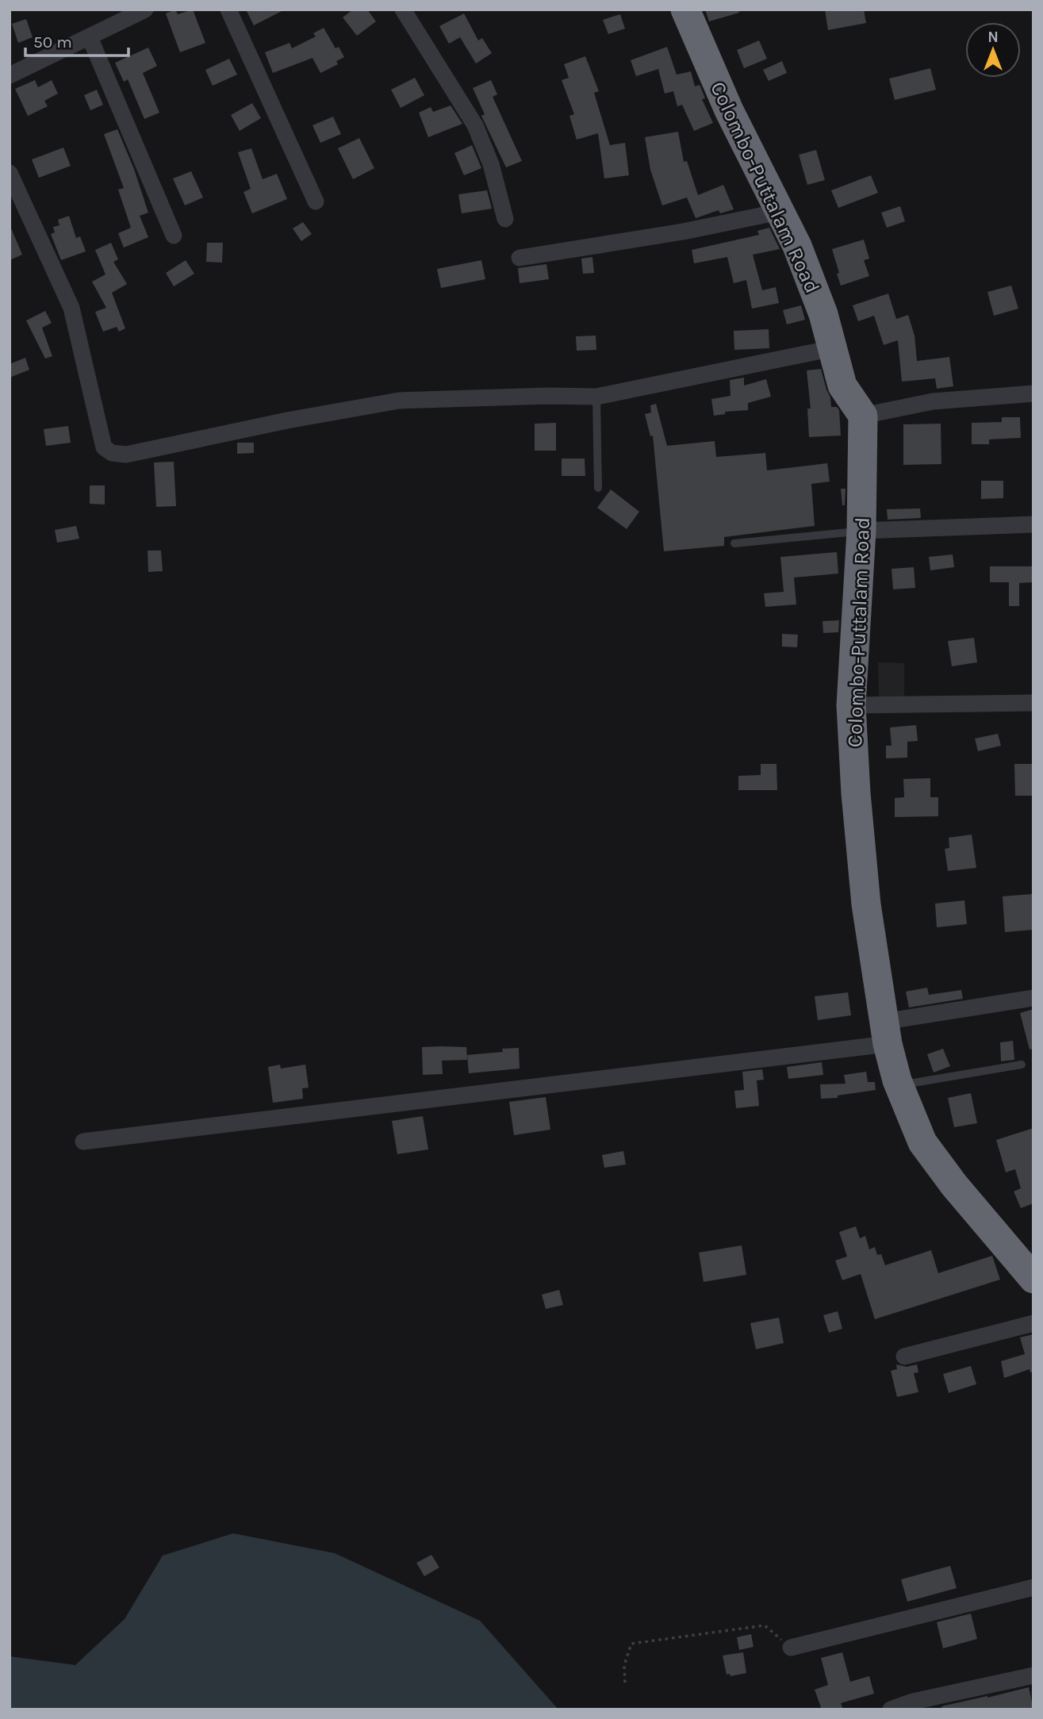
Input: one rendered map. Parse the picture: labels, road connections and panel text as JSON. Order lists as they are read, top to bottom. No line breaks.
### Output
{"streets":{"highway":["Colombo-Puttalam Road"]},"scale_bar":"50 m","north":"top"}
